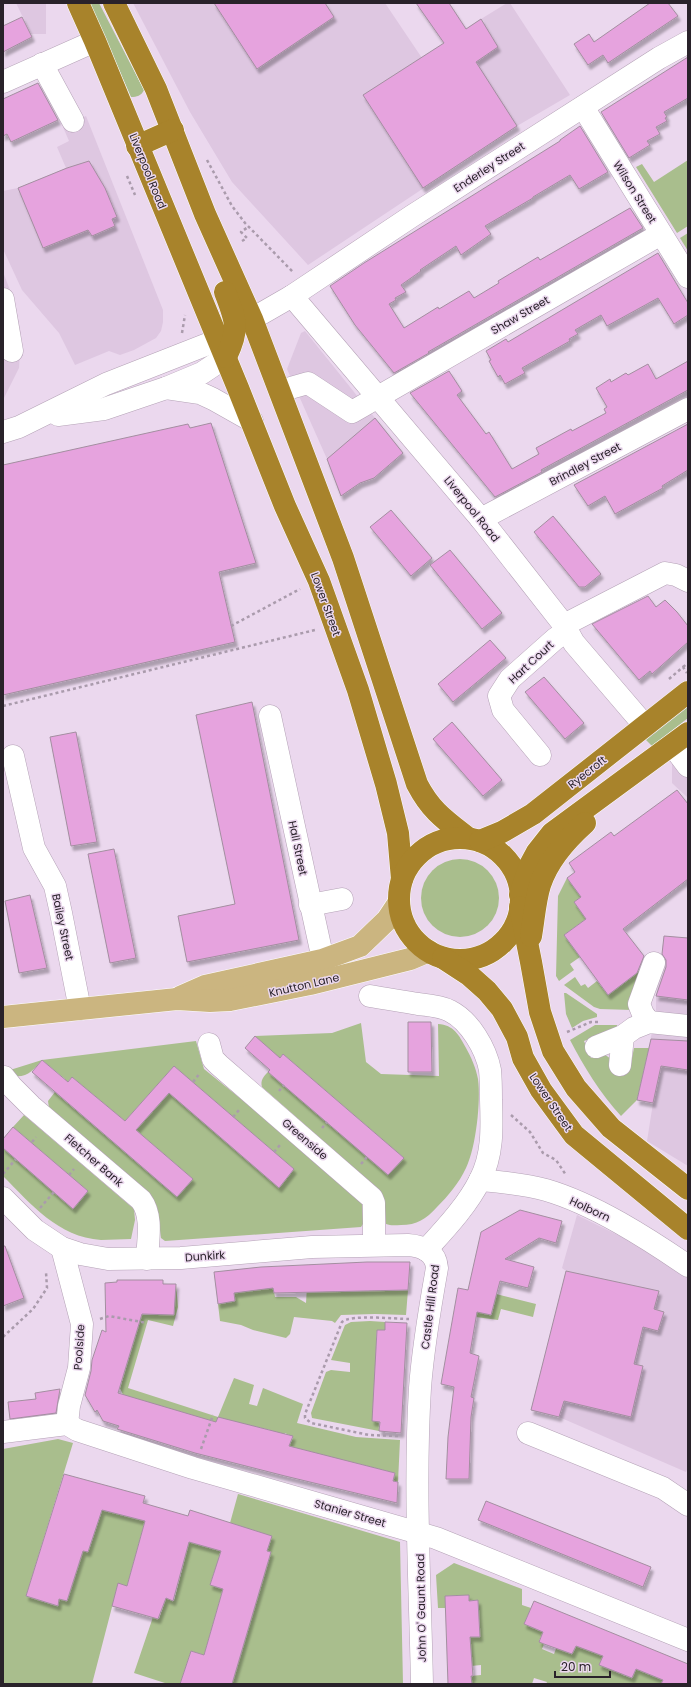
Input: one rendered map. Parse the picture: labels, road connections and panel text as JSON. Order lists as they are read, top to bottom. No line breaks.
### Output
{"streets":{"highway":["Liverpool Road","Lower Street","Ryecroft"],"main road":["Knutton Lane"],"street":["Enderley Street","Wilson Street","Shaw Street","Brindley Street","Hart Court","Hall Street","Bailey Street","Greenside","Fletcher Bank","Holborn","Dunkirk","Castle Hill Road","Poolside","Stanier Street","John O' Gaunt Road"]},"crossings":[["Enderley Street","Liverpool Road"],["Enderley Street","Wilson Street"],["Enderley Street","Lower Street"],["Liverpool Road","Shaw Street"],["Liverpool Road","Brindley Street"],["Liverpool Road","Lower Street"],["Liverpool Road","Hart Court"],["Liverpool Road","Ryecroft"],["Wilson Street","Shaw Street"],["Lower Street","Ryecroft"],["Lower Street","Knutton Lane"],["Ryecroft","Knutton Lane"],["Hall Street","Knutton Lane"],["Bailey Street","Knutton Lane"],["Greenside","Dunkirk"],["Fletcher Bank","Dunkirk"],["Holborn","Castle Hill Road"],["Dunkirk","Castle Hill Road"],["Dunkirk","Poolside"],["Castle Hill Road","Stanier Street"],["Castle Hill Road","John O' Gaunt Road"],["Poolside","Stanier Street"],["Stanier Street","John O' Gaunt Road"]],"scale_bar":"20 m"}
